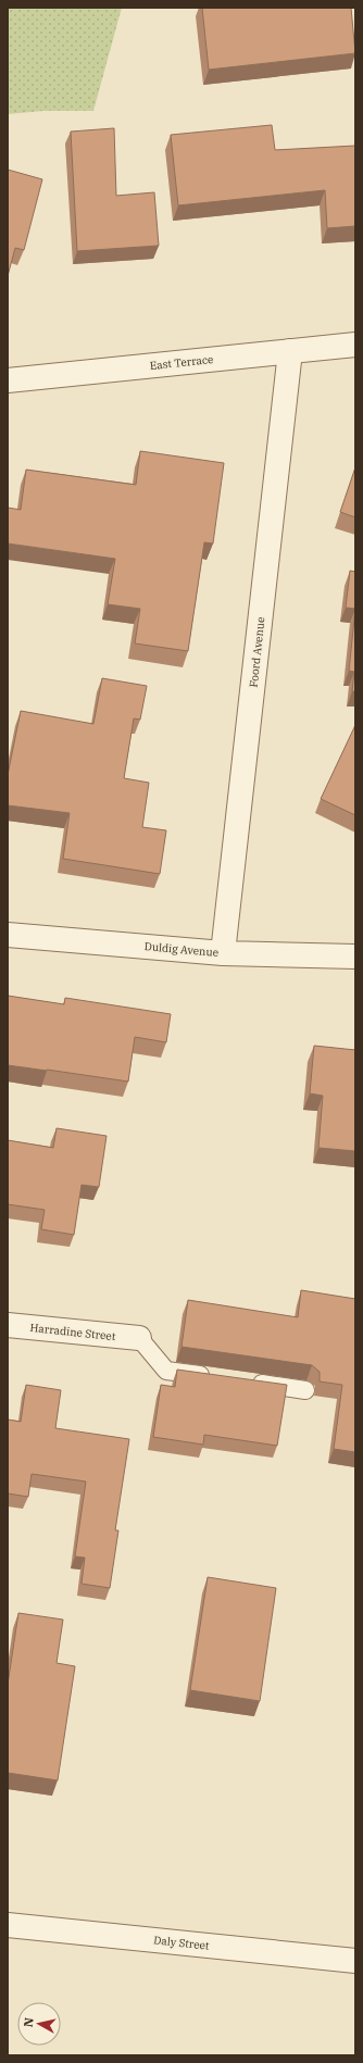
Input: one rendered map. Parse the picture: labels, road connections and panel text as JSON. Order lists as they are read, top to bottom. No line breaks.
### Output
{"streets":{"street":["East Terrace","Foord Avenue","Duldig Avenue","Harradine Street","Daly Street"]},"crossings":[["East Terrace","Foord Avenue"],["Foord Avenue","Duldig Avenue"]],"north":"left"}
